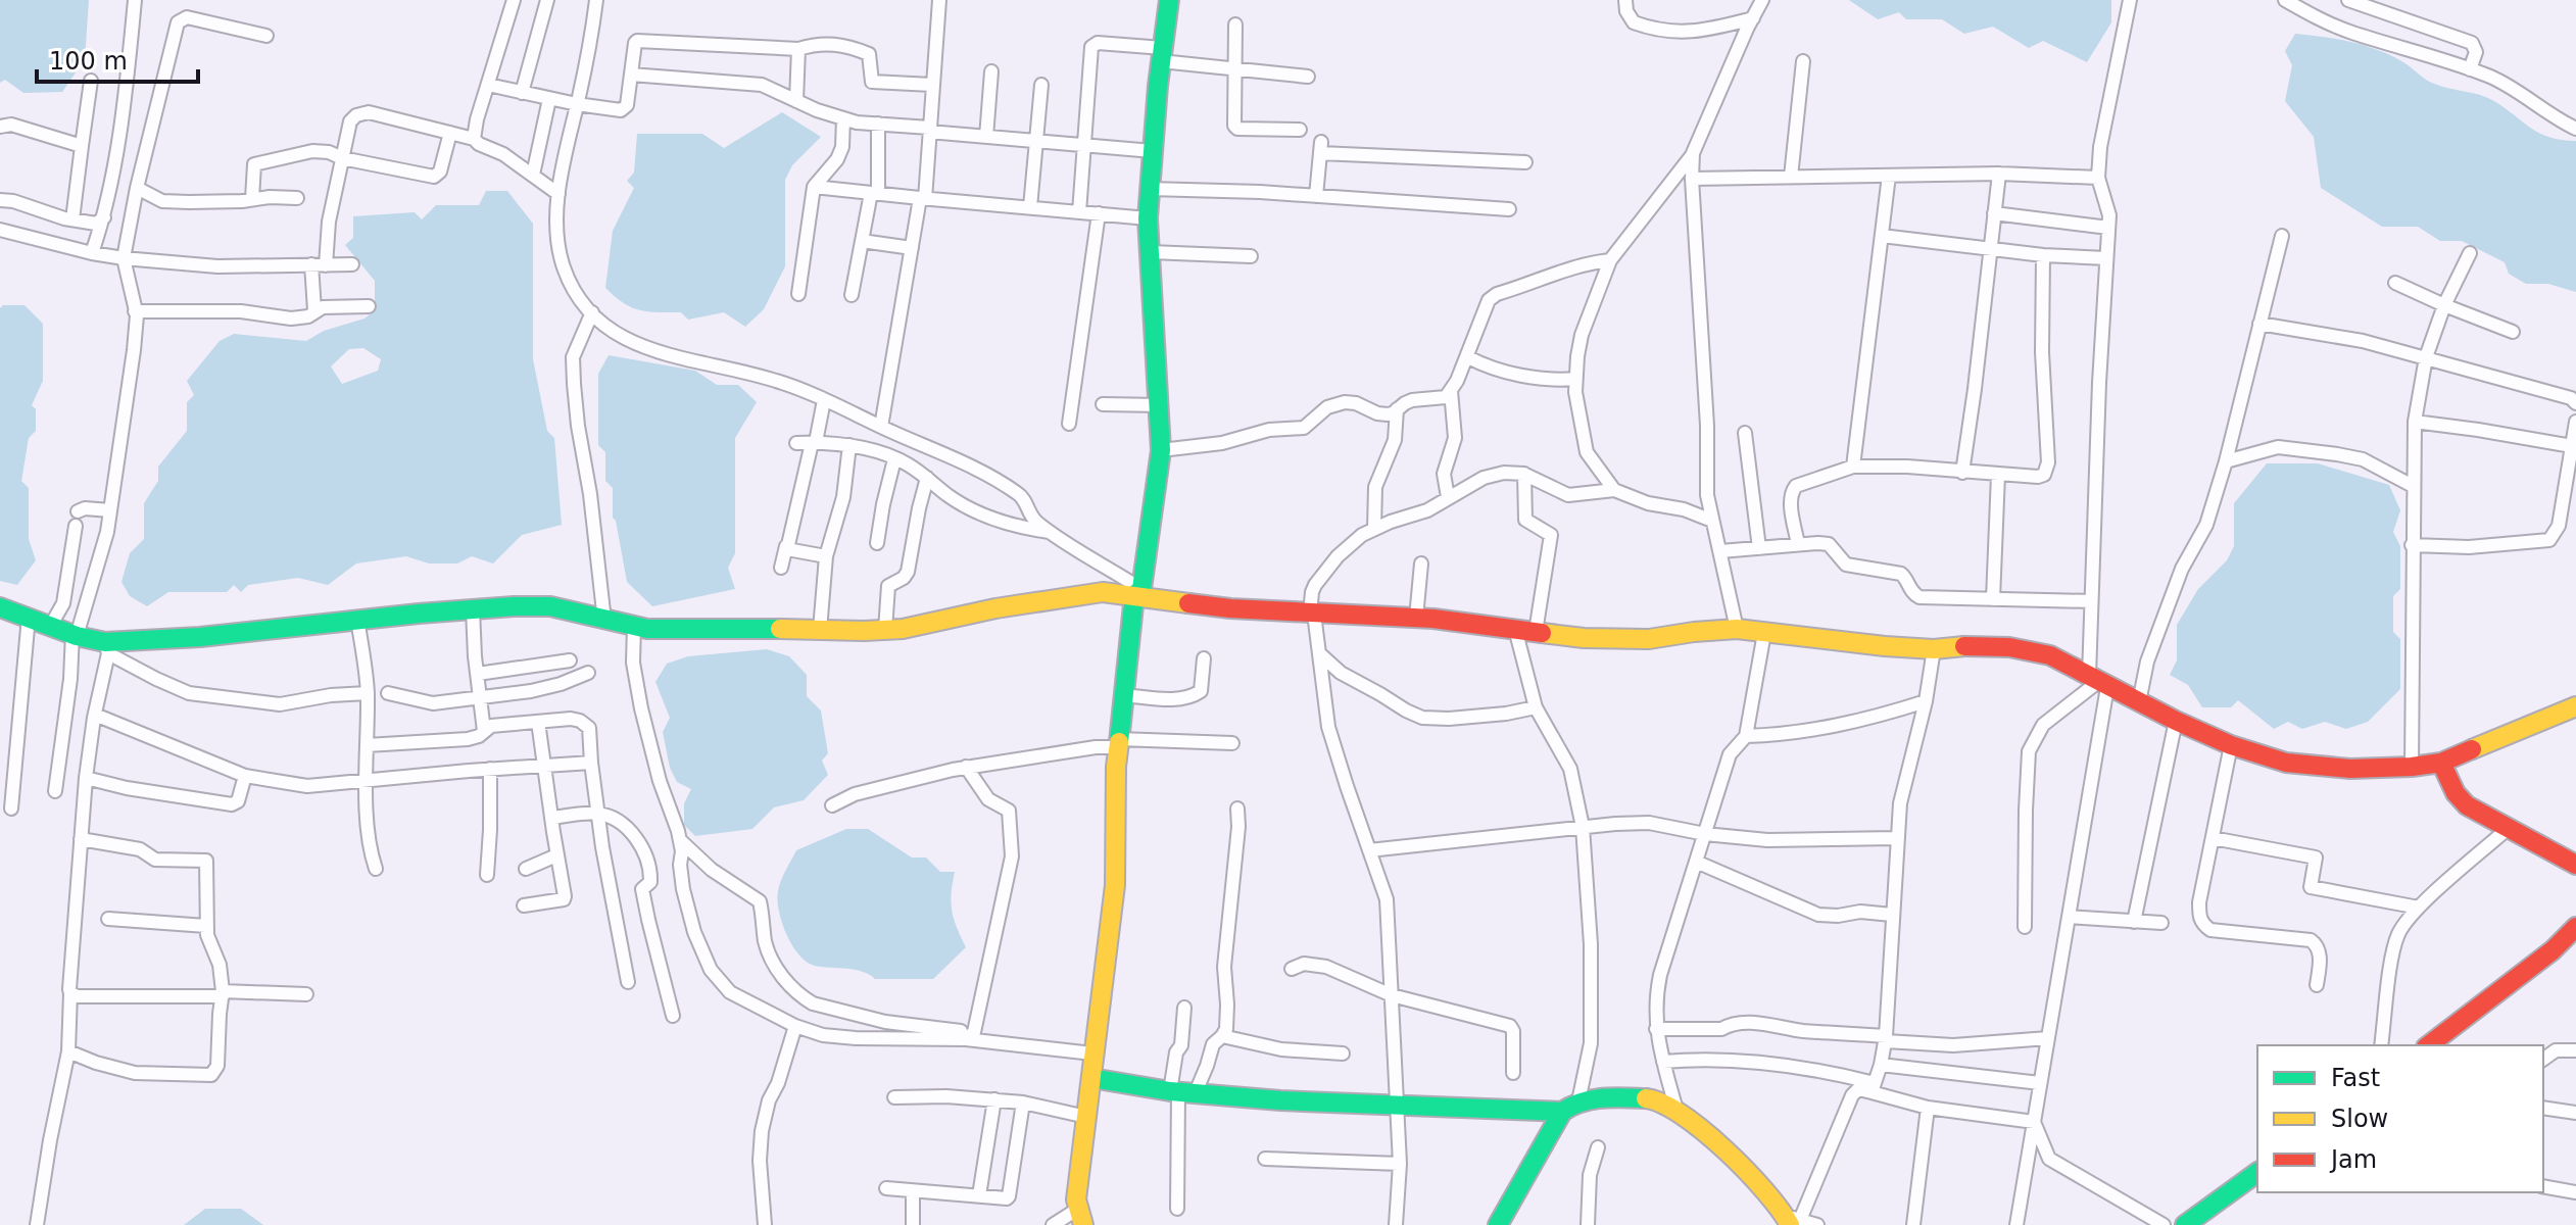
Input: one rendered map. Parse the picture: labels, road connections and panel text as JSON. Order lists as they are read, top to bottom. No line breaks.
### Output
{"legend":["Fast","Slow","Jam"],"scale_bar":"100 m"}
